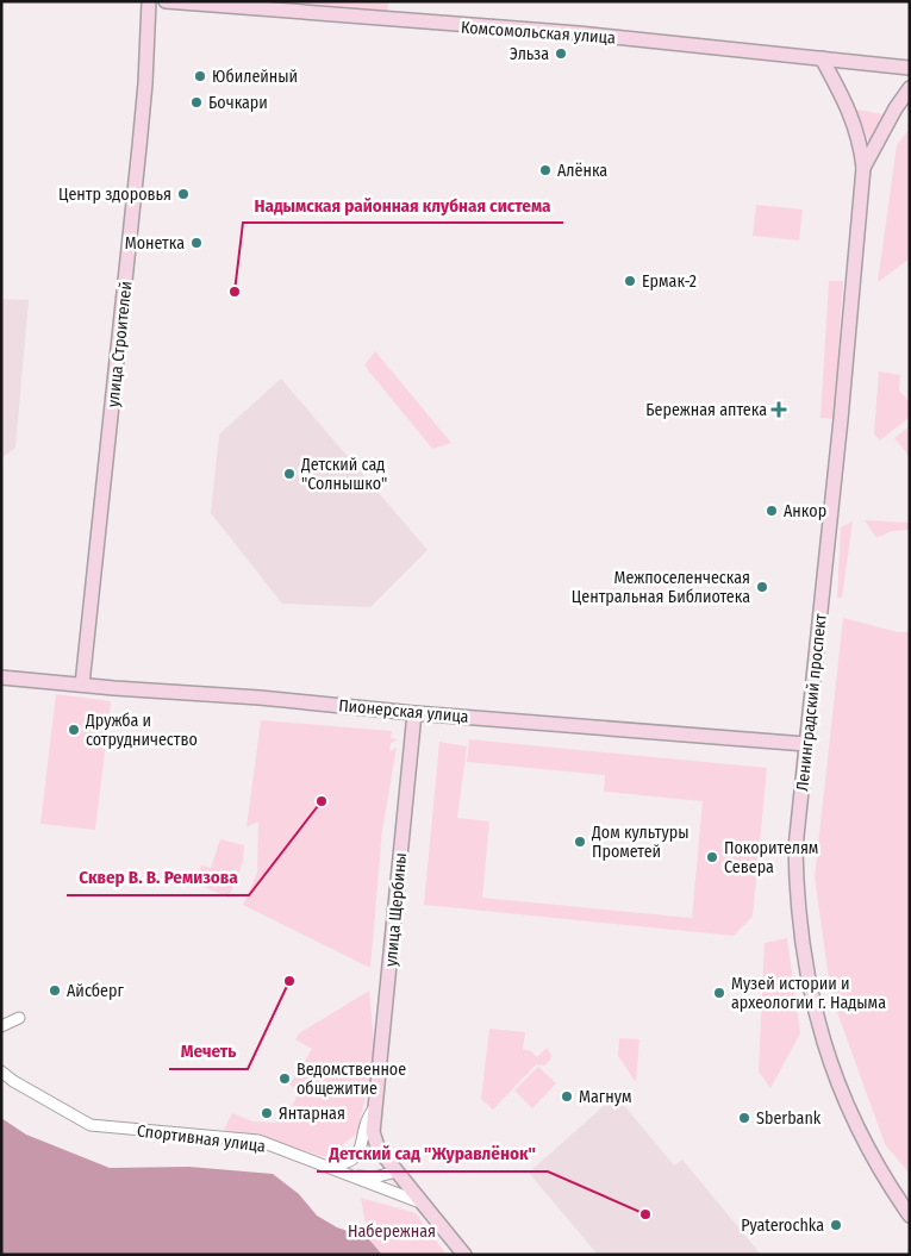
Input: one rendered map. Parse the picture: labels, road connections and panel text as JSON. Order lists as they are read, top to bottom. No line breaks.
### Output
{"streets":{"street":["Комсомольская улица","улица Строителей","Ленинградский проспект","Пионерская улица","улица Щербины","Спортивная улица"]},"crossings":[["улица Строителей","Пионерская улица"],["Ленинградский проспект","Пионерская улица"],["Пионерская улица","улица Щербины"],["улица Щербины","Спортивная улица"]],"parks":["Набережная"],"places":{"other":["Эльза","Юбилейный","Бочкари","Алёнка","Центр здоровья","Монетка","Ермак-2","Надымская районная клубная система","Детский сад \"Солнышко\"","Анкор","Межпоселенческая Центральная Библиотека","Дружба и сотрудничество","Сквер В. В. Ремизова","Дом культуры Прометей","Покорителям Севера","Мечеть","Айсберг","Музей истории и археологии г. Надыма","Ведомственное общежитие","Магнум","Янтарная","Sberbank","Детский сад \"Журавлёнок\"","Pyaterochka"],"health":["Бережная аптека"]}}
